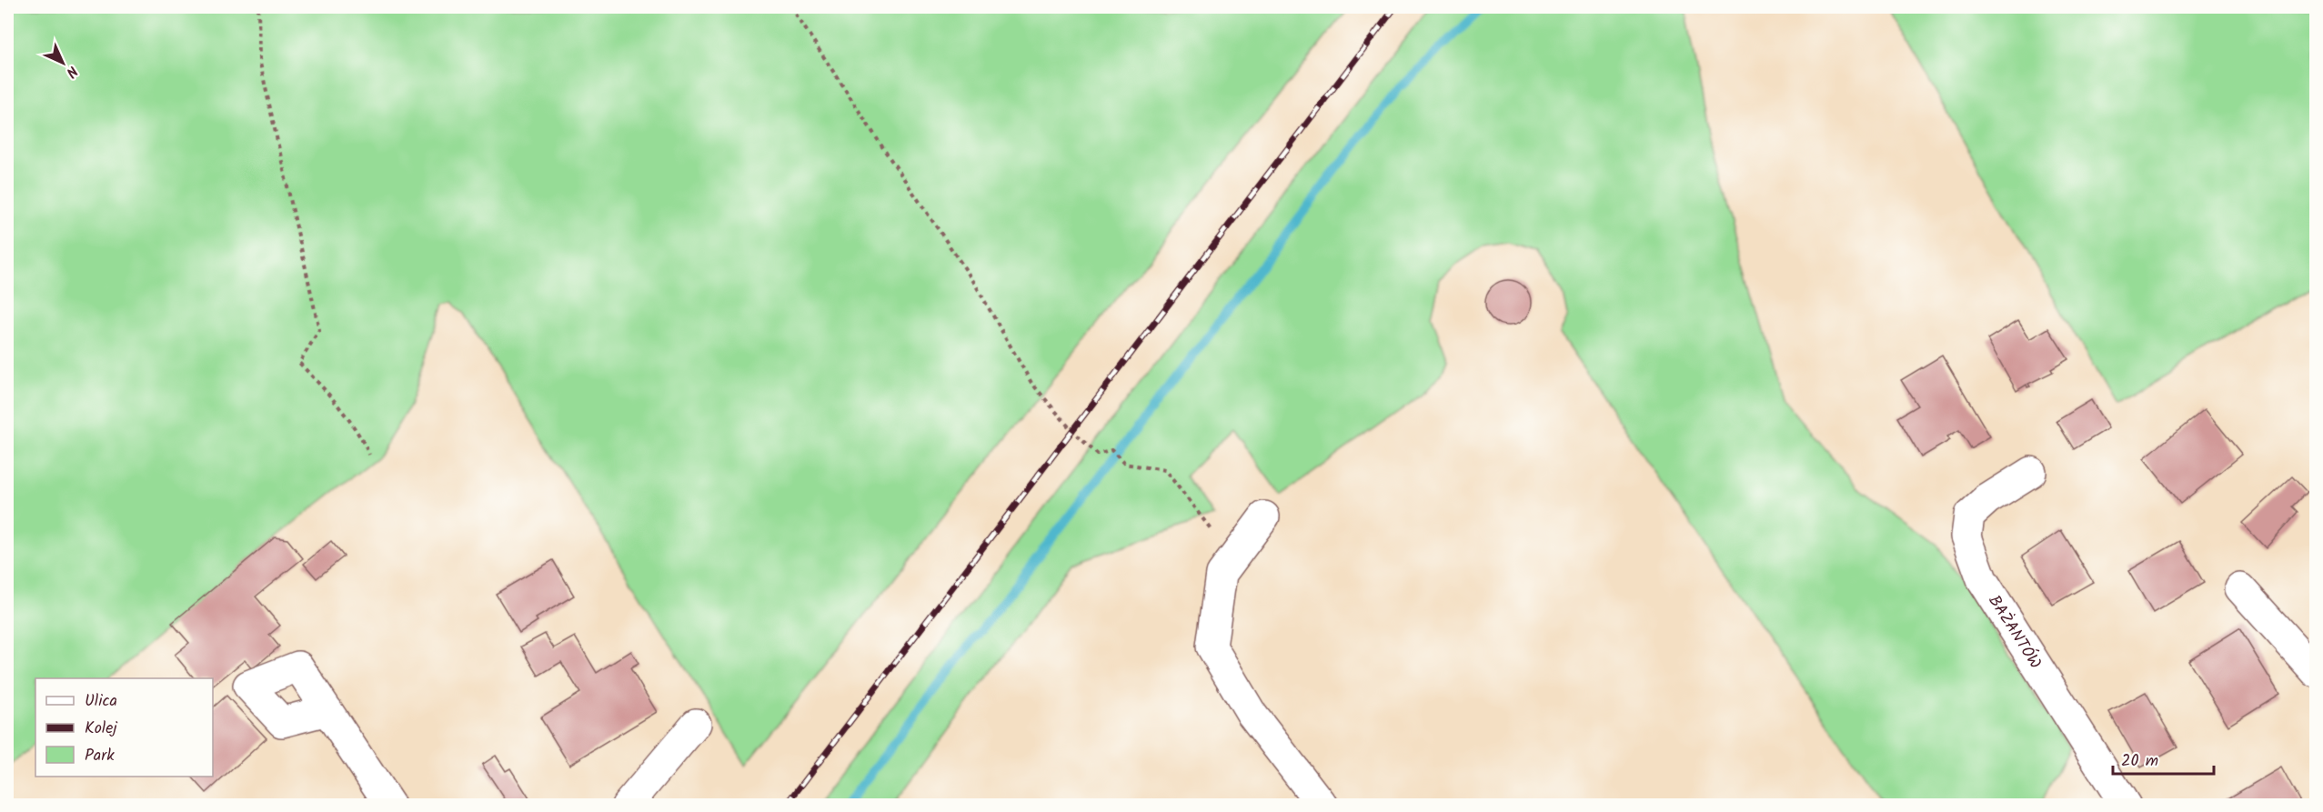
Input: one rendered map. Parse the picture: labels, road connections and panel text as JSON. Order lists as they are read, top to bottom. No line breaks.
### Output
{"streets":{"street":["BAŻANTÓW"]},"legend":["Ulica","Kolej","Park"],"scale_bar":"20 m","north":"bottom right"}
